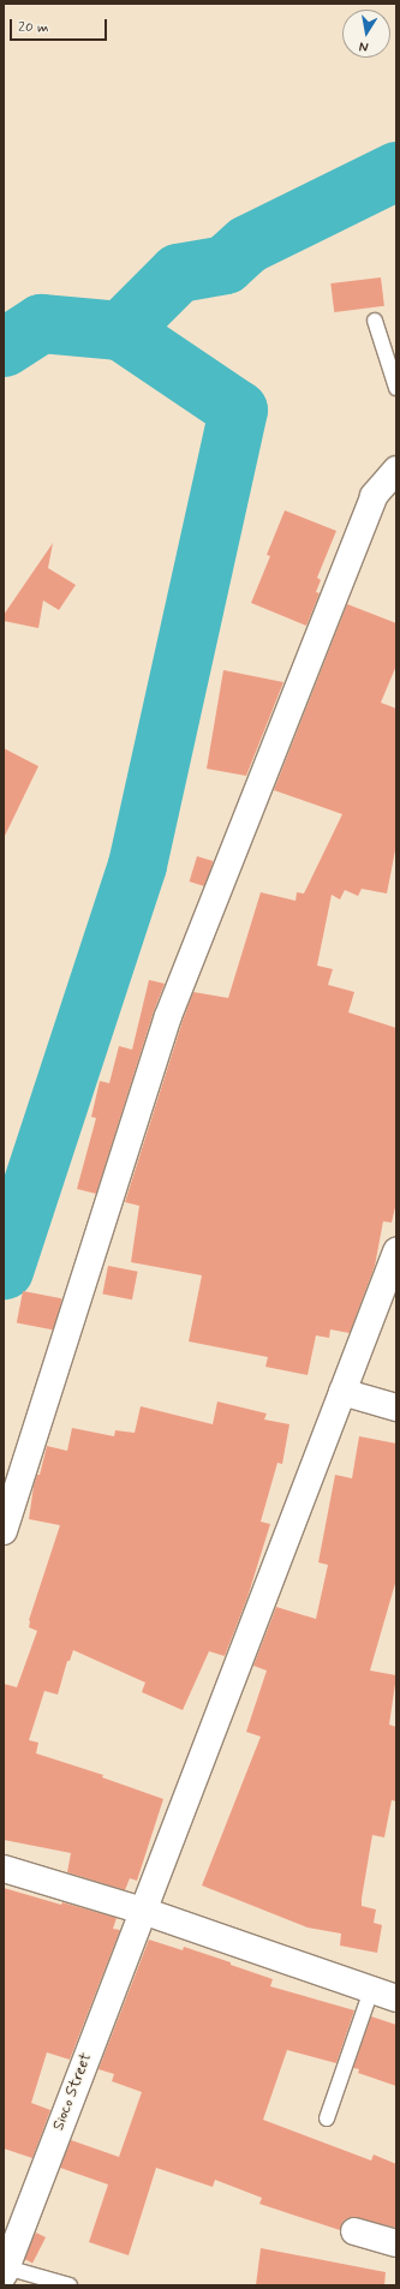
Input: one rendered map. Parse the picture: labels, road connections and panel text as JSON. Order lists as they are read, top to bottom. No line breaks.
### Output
{"streets":{"street":["Sioco Street"]},"scale_bar":"20 m","north":"bottom"}
